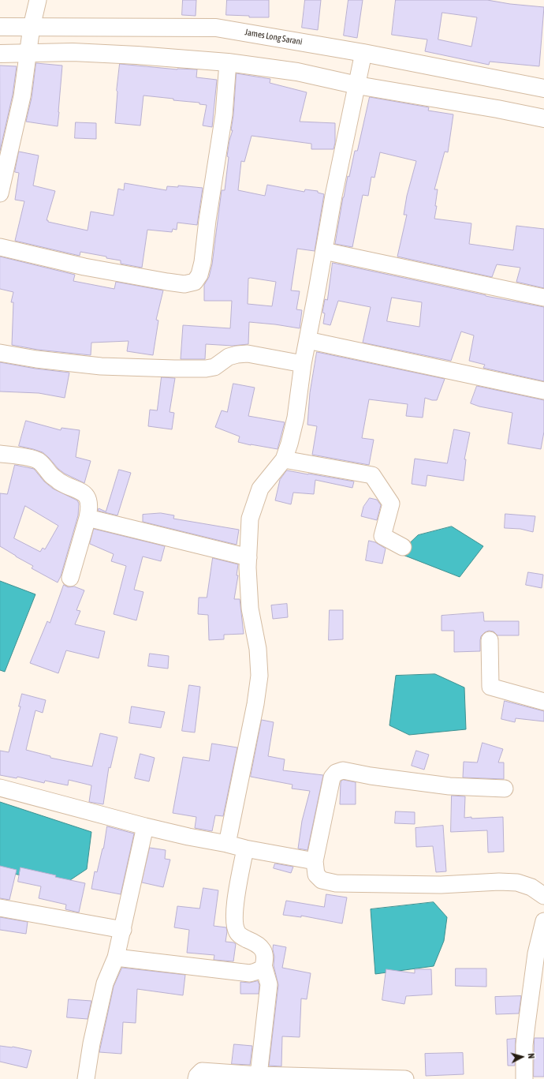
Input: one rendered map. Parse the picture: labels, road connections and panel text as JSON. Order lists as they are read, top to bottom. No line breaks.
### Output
{"streets":{"main road":["James Long Sarani"]},"north":"right"}
